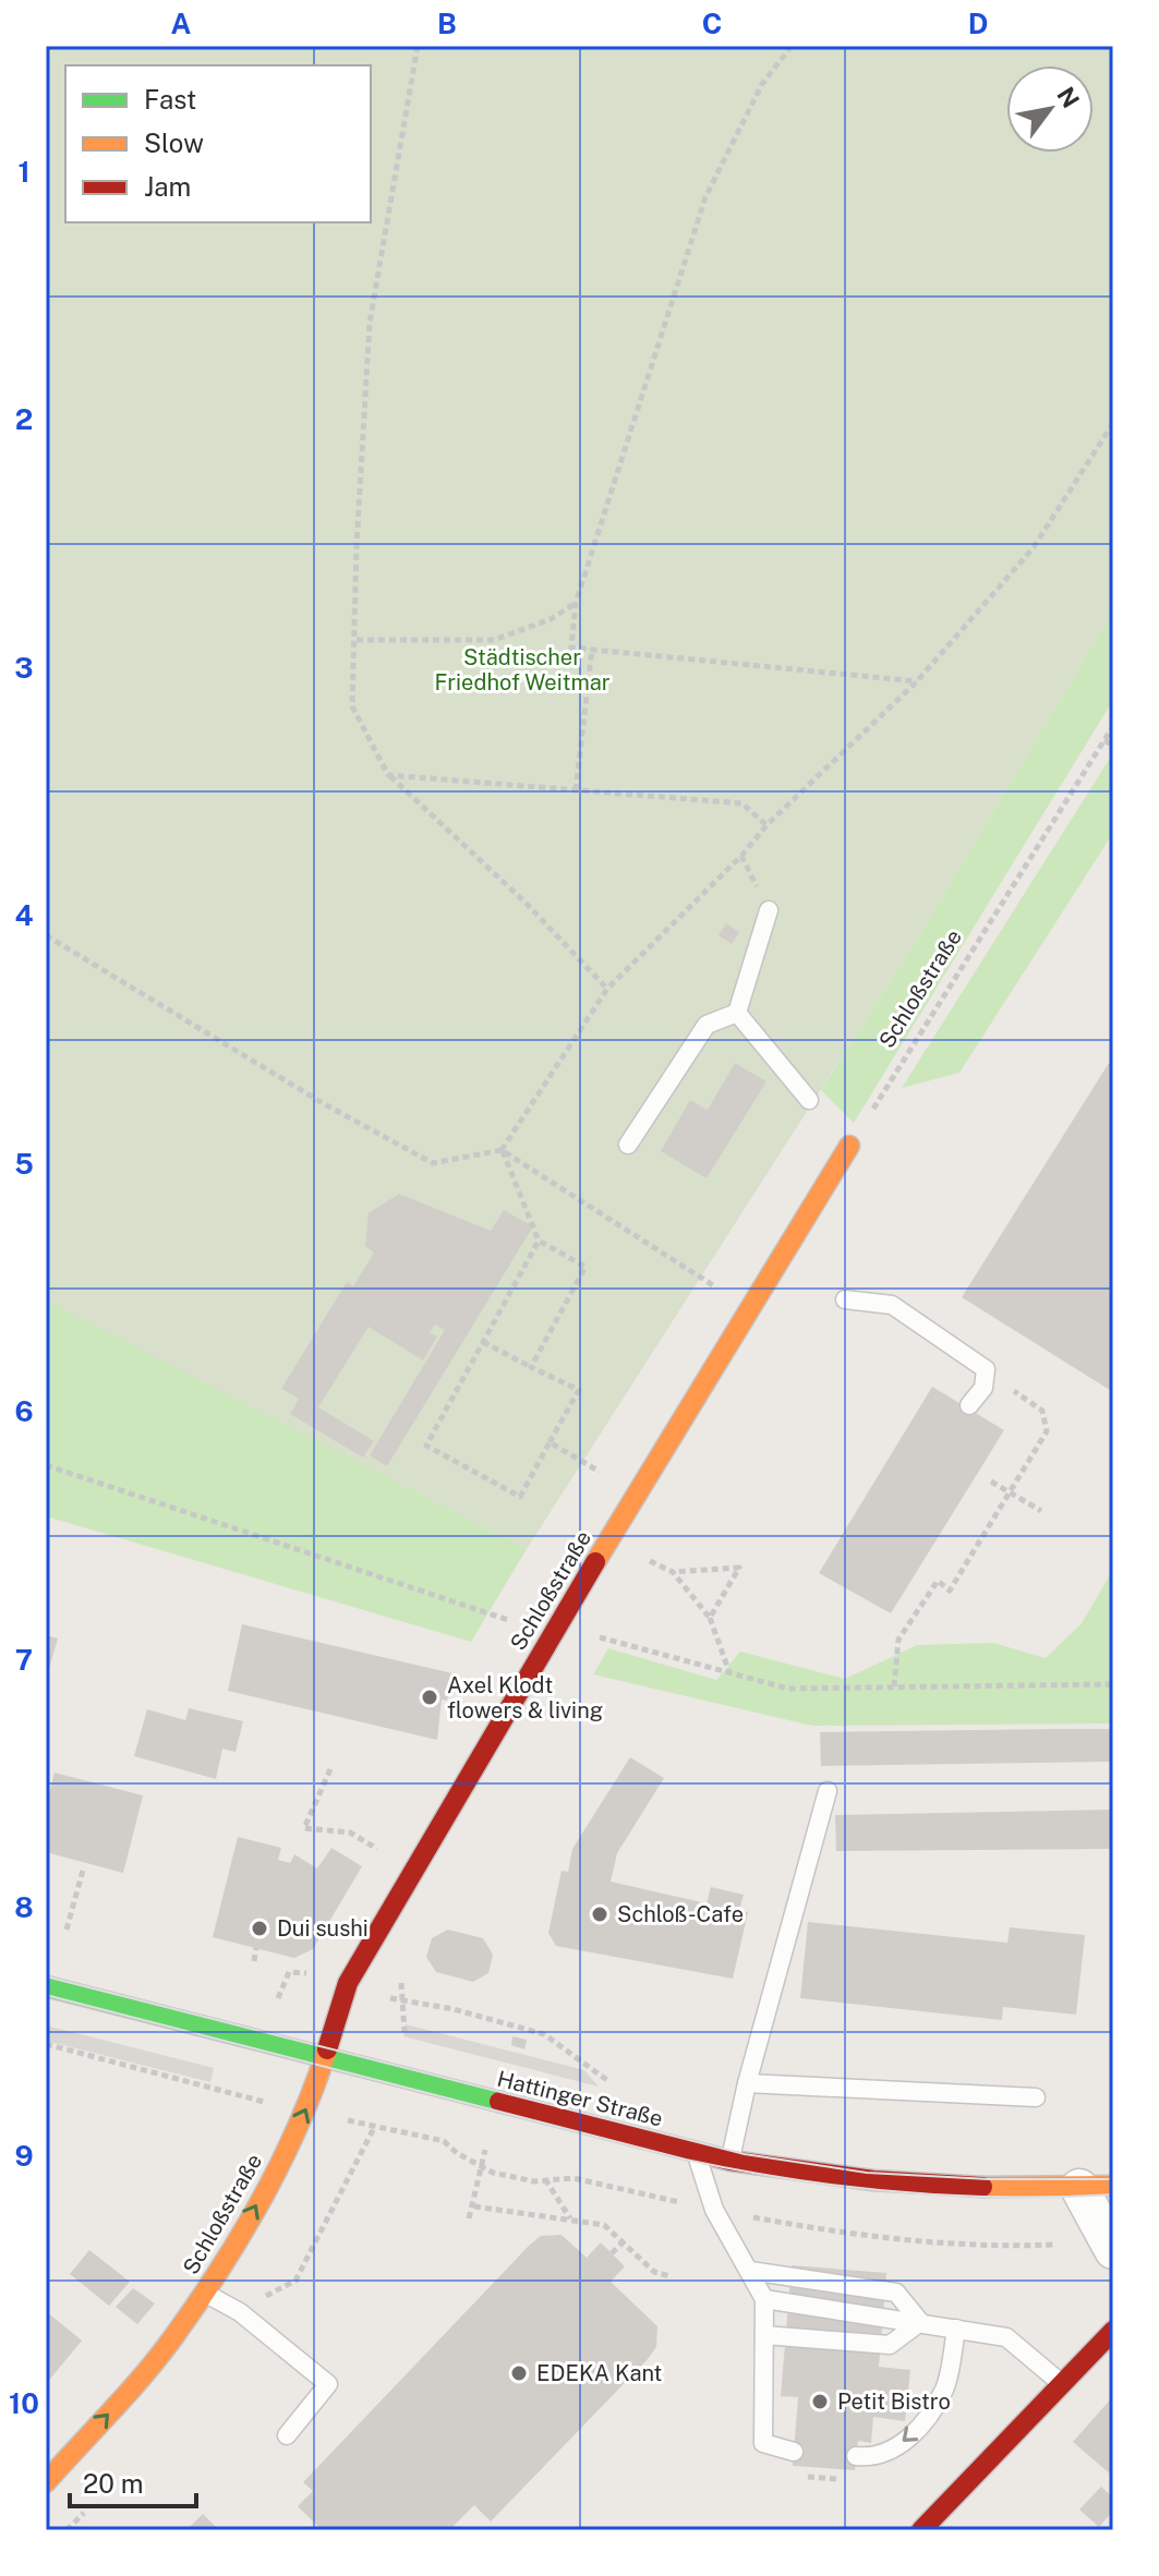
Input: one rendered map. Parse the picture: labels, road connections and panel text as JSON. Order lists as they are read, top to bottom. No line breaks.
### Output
{"streets":{"main road":["Schloßstraße","Hattinger Straße"]},"crossings":[["Schloßstraße","Hattinger Straße"]],"parks":["Städtischer Friedhof Weitmar"],"places":["Axel Klodt flowers & living","Schloß-Cafe","Dui sushi","EDEKA Kant","Petit Bistro"],"legend":["Fast","Slow","Jam"],"scale_bar":"20 m","north":"top right","grid":{"columns":["A","B","C","D"],"rows":["1","2","3","4","5","6","7","8","9","10"]}}
